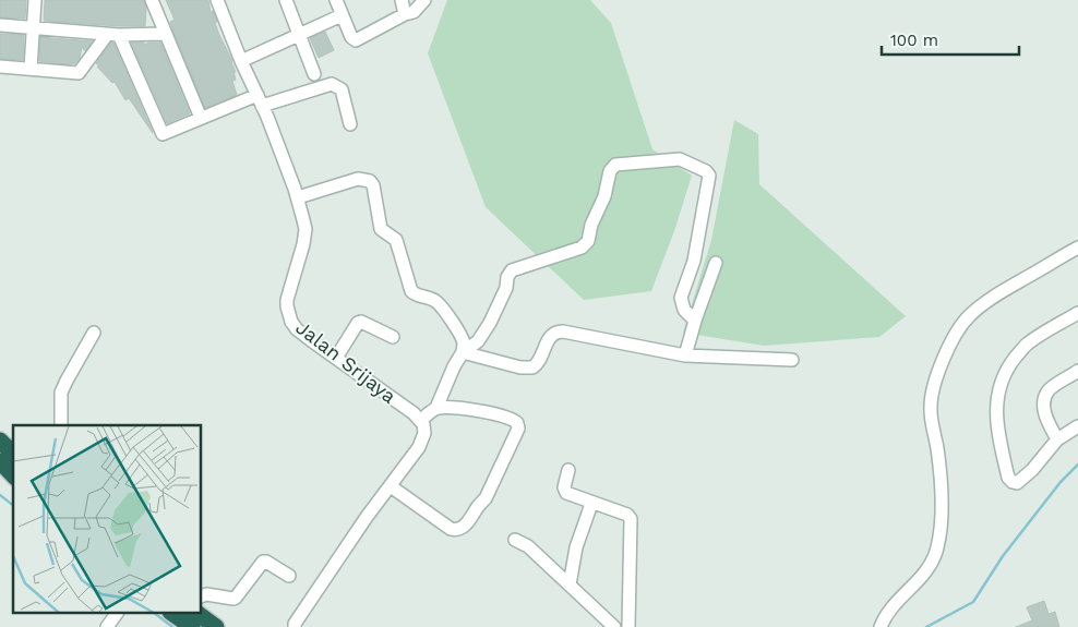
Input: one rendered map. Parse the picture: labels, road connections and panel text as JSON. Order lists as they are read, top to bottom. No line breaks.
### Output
{"streets":{"street":["Jalan Srijaya"]},"scale_bar":"100 m"}
